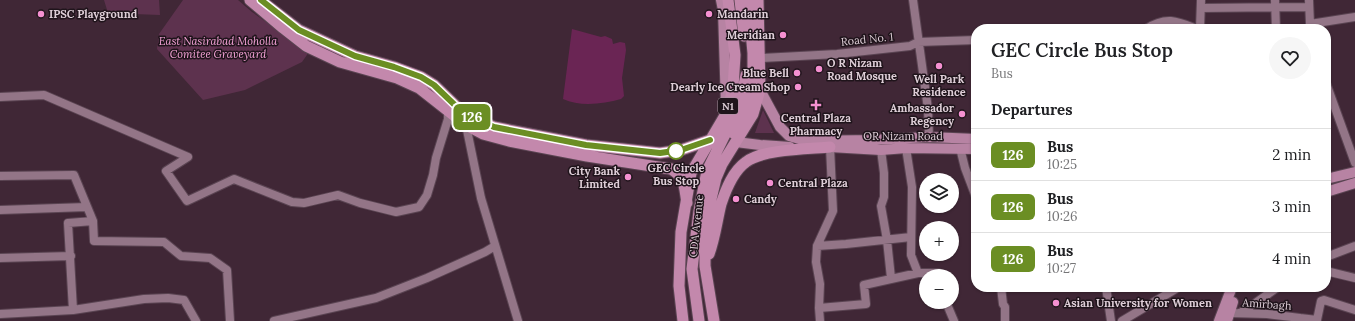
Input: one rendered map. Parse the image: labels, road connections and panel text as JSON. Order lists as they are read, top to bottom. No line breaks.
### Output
{"streets":{"highway":["N1","CDA Avenue"],"main road":["OR Nizam Road"],"street":["Road No. 1","Amirbagh"]},"crossings":[["Road No. 1","CDA Avenue"],["N1","CDA Avenue"],["OR Nizam Road","CDA Avenue"]],"parks":["East Nasirabad Moholla Comitee Graveyard"],"places":{"other":["IPSC Playground","Mandarin","Meridian","Well Park Residence","O R Nizam Road Mosque","Blue Bell","Dearly Ice Cream Shop","Ambassador Regency","GEC Circle Bus Stop","City Bank Limited","Central Plaza","Candy","Asian University for Women"],"health":["Central Plaza Pharmacy"]},"lines":["bus line 126"],"page":{"on_map":"126","heading":[["GEC Circle Bus Stop","Bus"],"Departures"],"list":[{"mark":"126","name":"Bus","note":"10:25","value":"2 min"},{"mark":"126","name":"Bus","note":"10:26","value":"3 min"},{"mark":"126","name":"Bus","note":"10:27","value":"4 min"}],"map_buttons":["+","−"]}}
